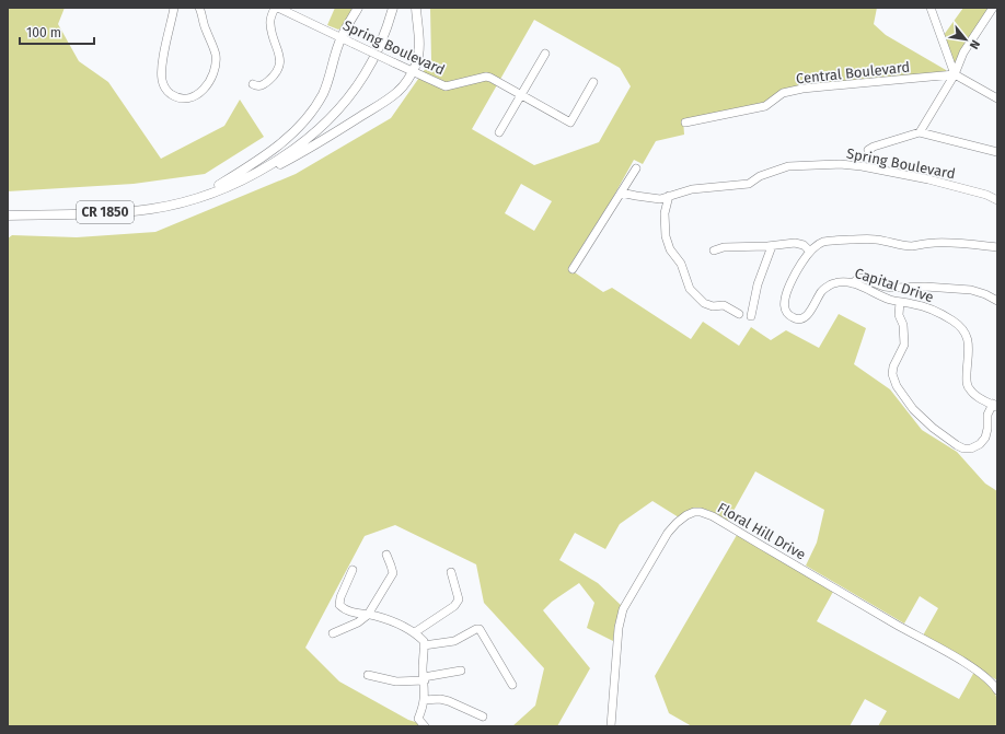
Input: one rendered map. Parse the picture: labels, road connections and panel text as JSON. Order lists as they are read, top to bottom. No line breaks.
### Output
{"streets":{"main road":["CR 1850"],"street":["Spring Boulevard","Central Boulevard","Capital Drive","Floral Hill Drive"]},"scale_bar":"100 m","north":"bottom right"}
